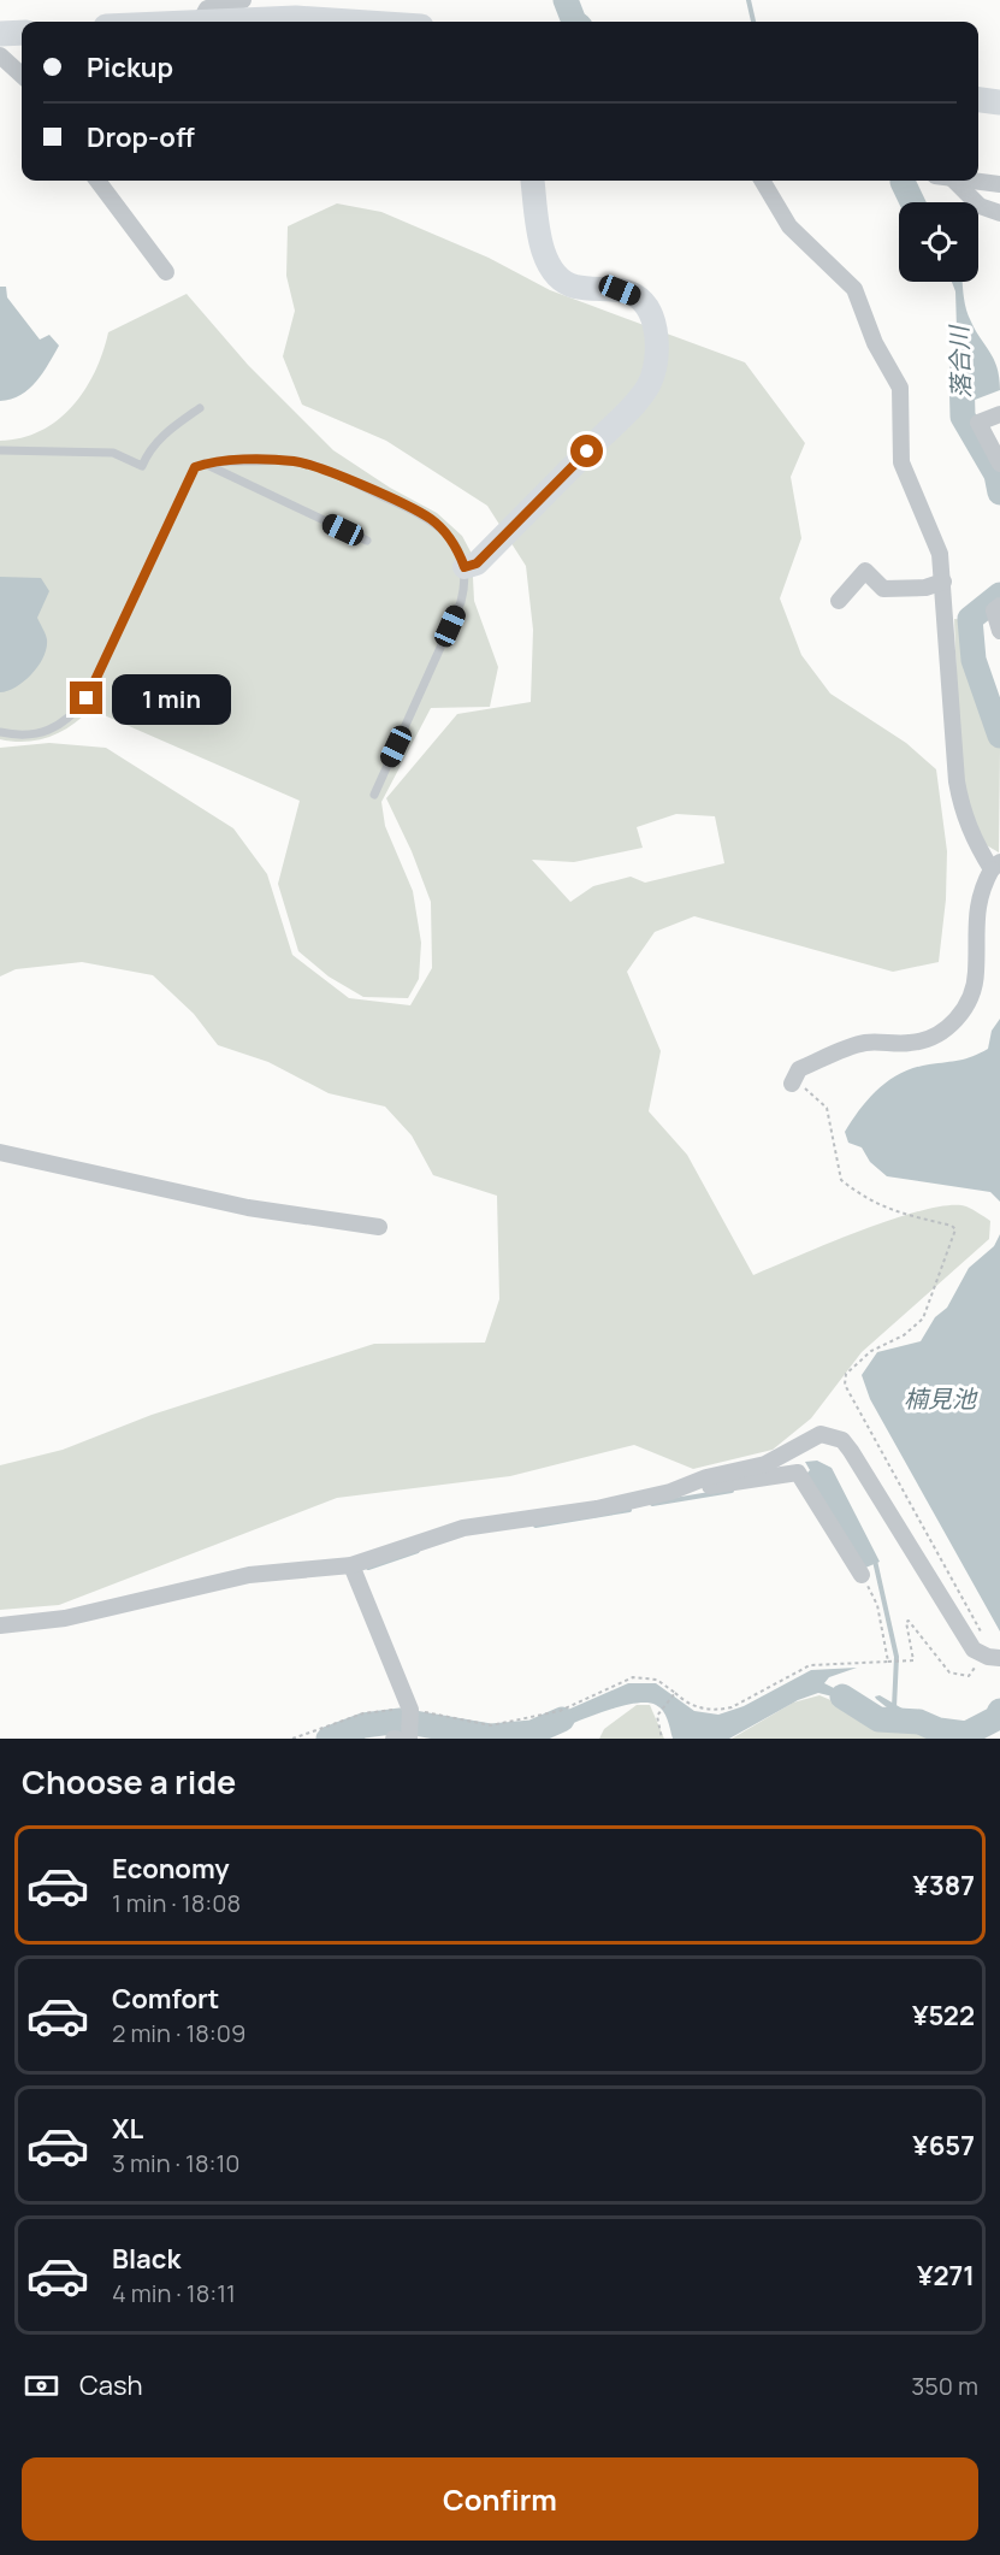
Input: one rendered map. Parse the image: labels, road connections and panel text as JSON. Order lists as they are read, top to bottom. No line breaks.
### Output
{"water":["落合川","楠見池"],"page":{"banner":["Pickup","Drop-off"],"bubble":"1 min","heading":"Choose a ride","list":[{"name":"Economy","note":"1 min · 18:08","value":"¥387"},{"name":"Comfort","note":"2 min · 18:09","value":"¥522"},{"name":"XL","note":"3 min · 18:10","value":"¥657"},{"name":"Black","note":"4 min · 18:11","value":"¥271"}],"pay":["Cash","350 m"],"buttons":"Confirm"}}
